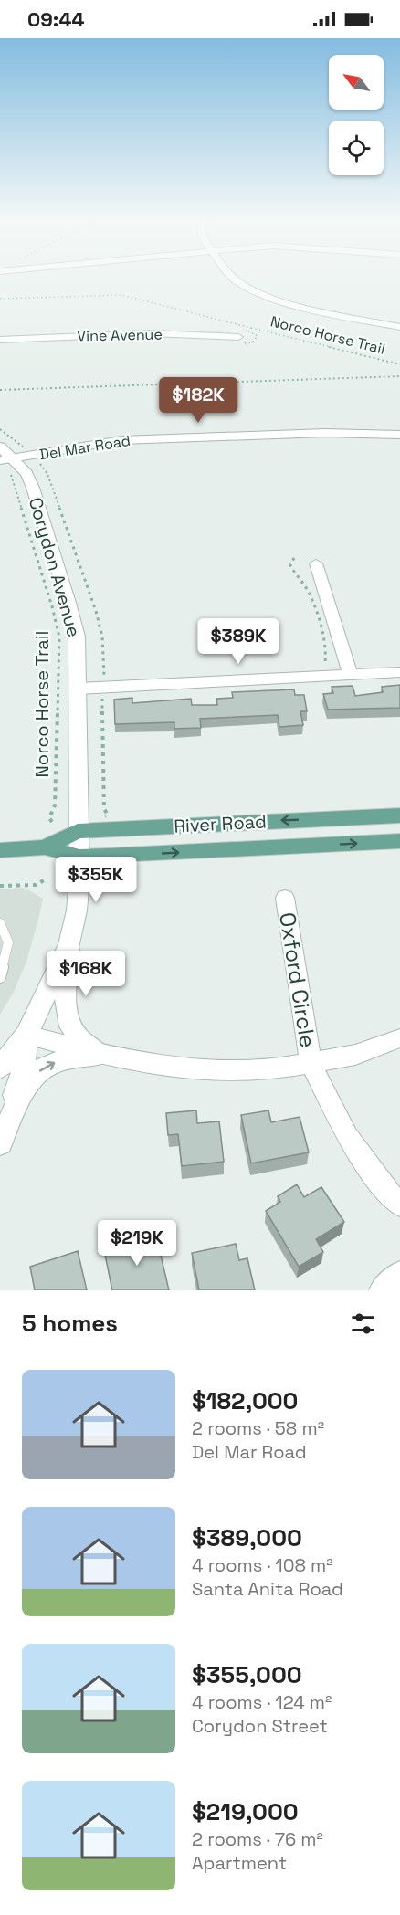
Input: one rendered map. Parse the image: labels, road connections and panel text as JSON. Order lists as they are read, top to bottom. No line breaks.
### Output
{"streets":{"main road":["Corydon Avenue","River Road"],"street":["Vine Avenue","Del Mar Road","Oxford Circle"],"path":["Norco Horse Trail"]},"crossings":[["Norco Horse Trail","Del Mar Road"],["Norco Horse Trail","Corydon Avenue"],["Del Mar Road","Corydon Avenue"],["Corydon Avenue","River Road"]],"north":"top left","page":{"status":"09:44","price":["$182K","$389K","$355K","$168K","$219K"],"heading":"5 homes","list":[{"name":"$182,000","note":"2 rooms · 58 m² · Del Mar Road"},{"name":"$389,000","note":"4 rooms · 108 m² · Santa Anita Road"},{"name":"$355,000","note":"4 rooms · 124 m² · Corydon Street"},{"name":"$219,000","note":"2 rooms · 76 m² · Apartment"}]}}
